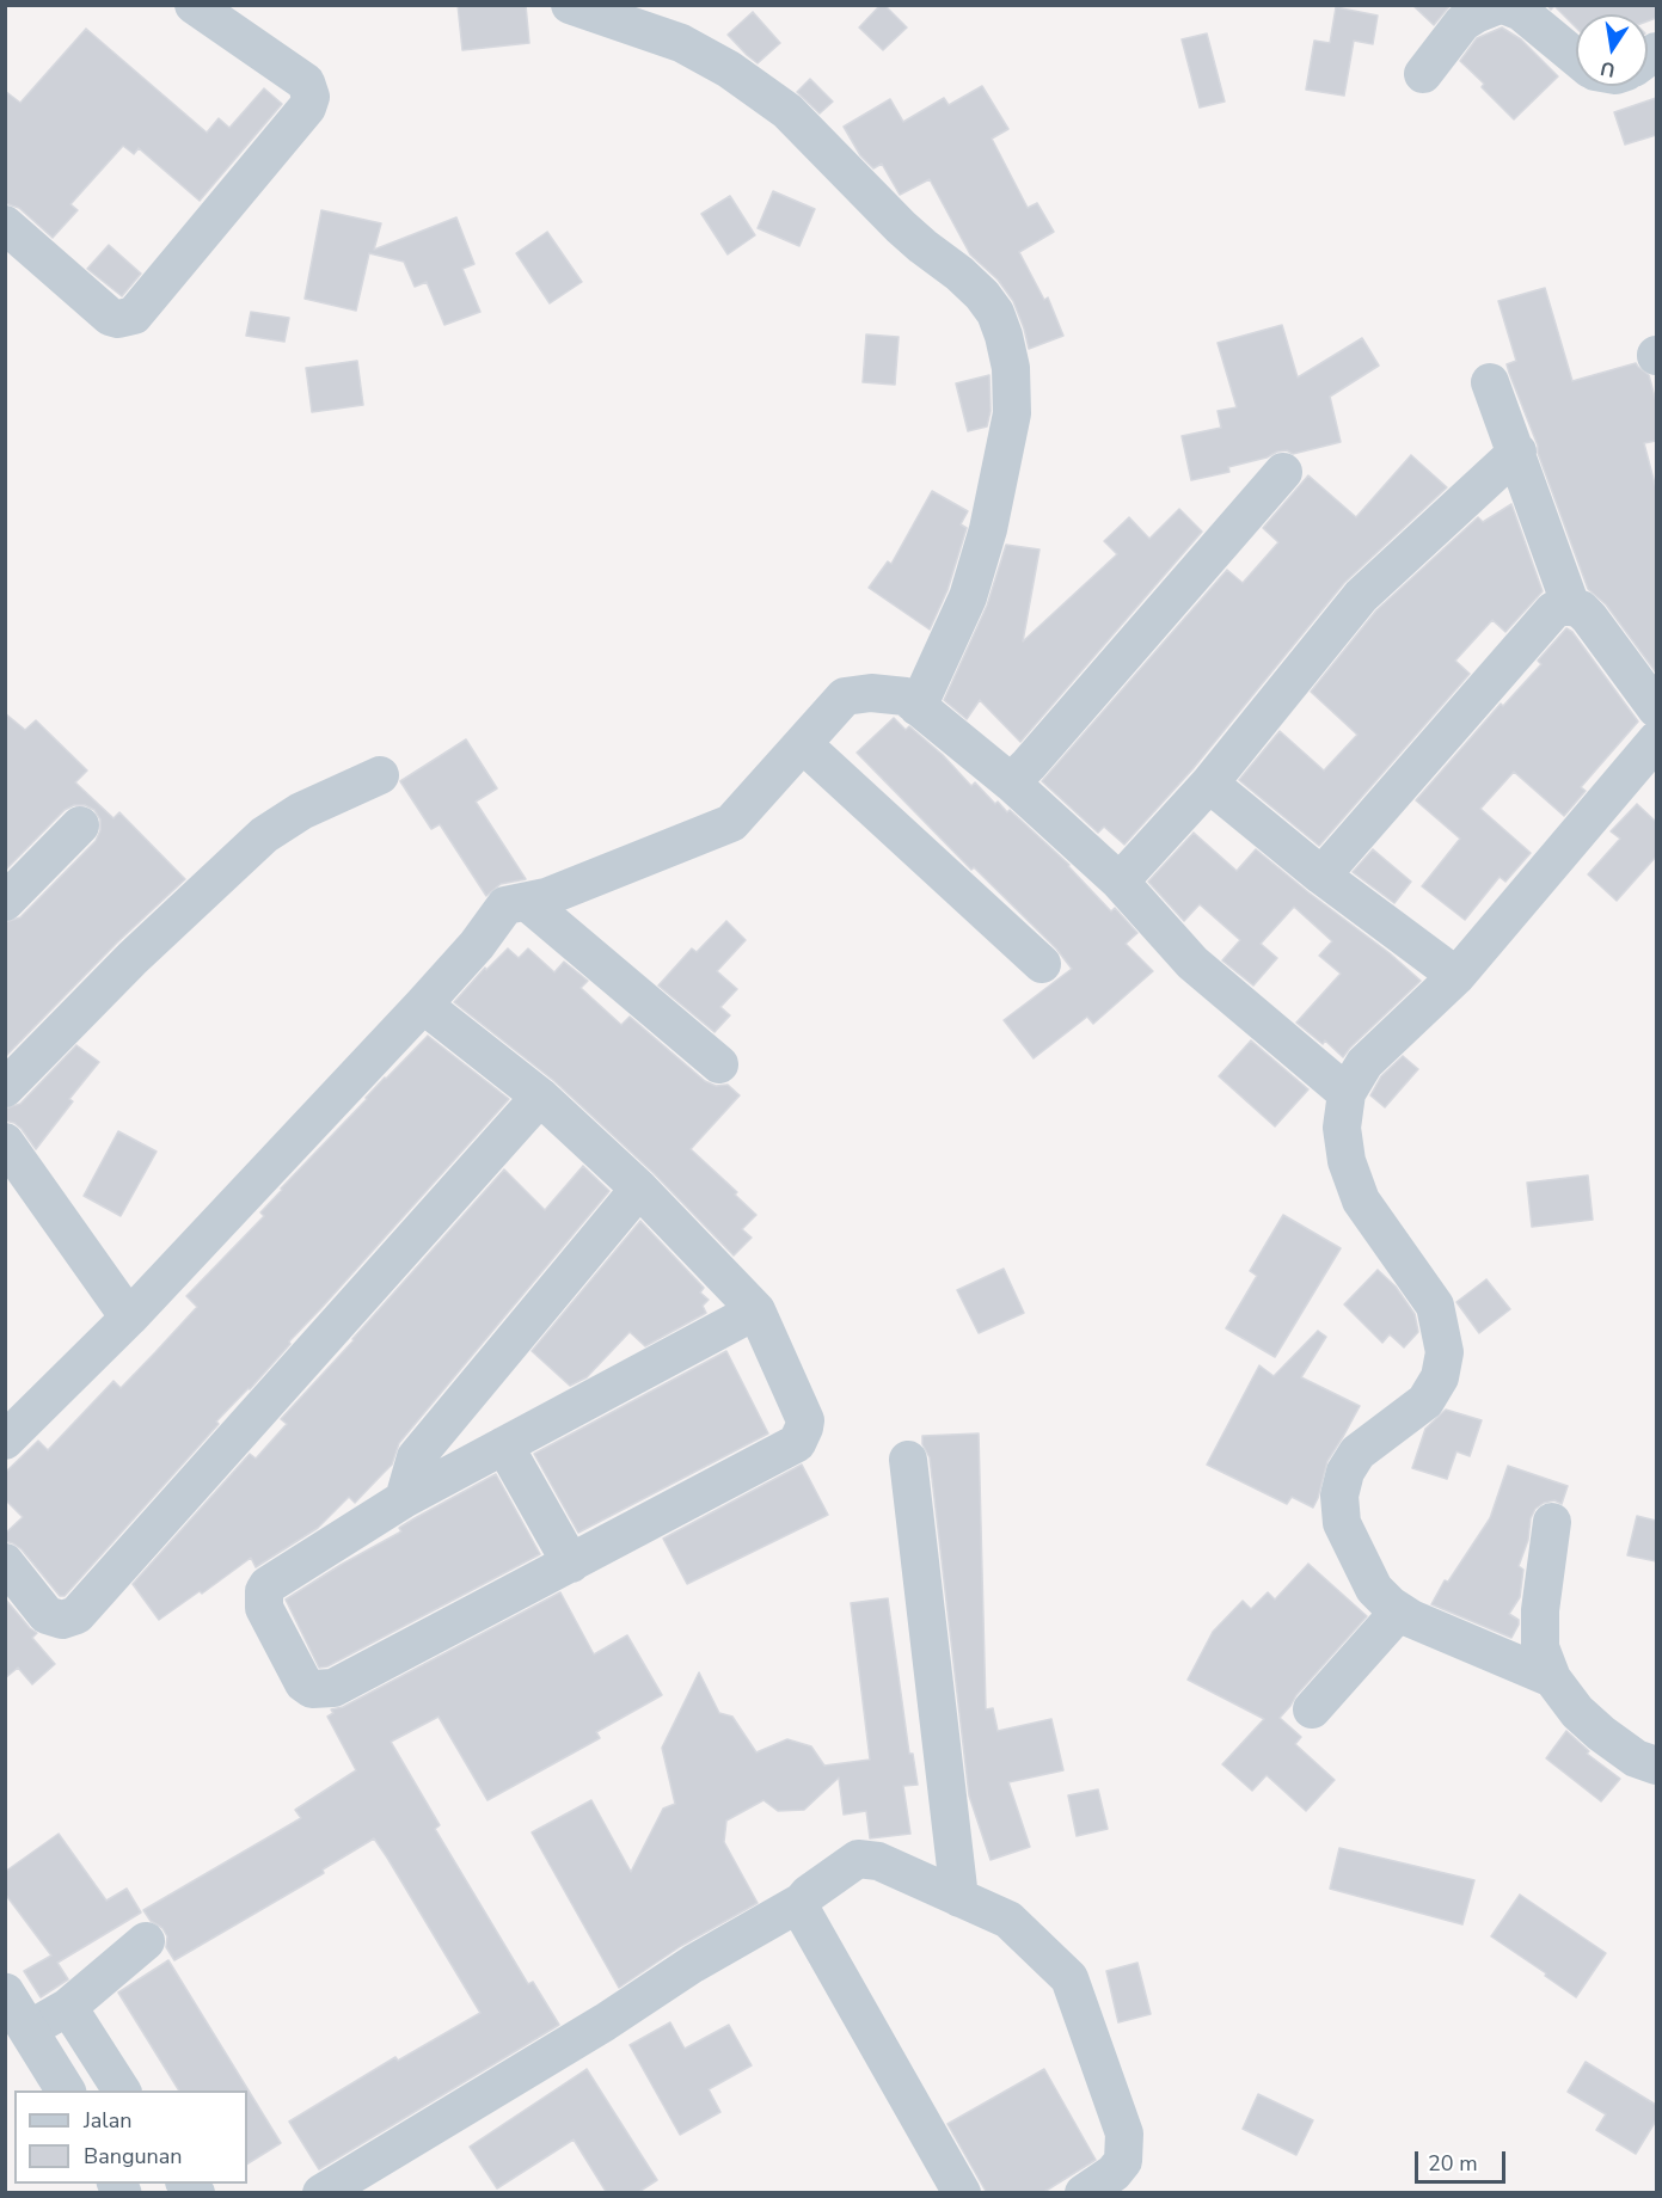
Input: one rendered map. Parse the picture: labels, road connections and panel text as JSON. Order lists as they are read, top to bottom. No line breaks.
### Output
{"legend":["Jalan","Bangunan"],"scale_bar":"20 m","north":"bottom"}
